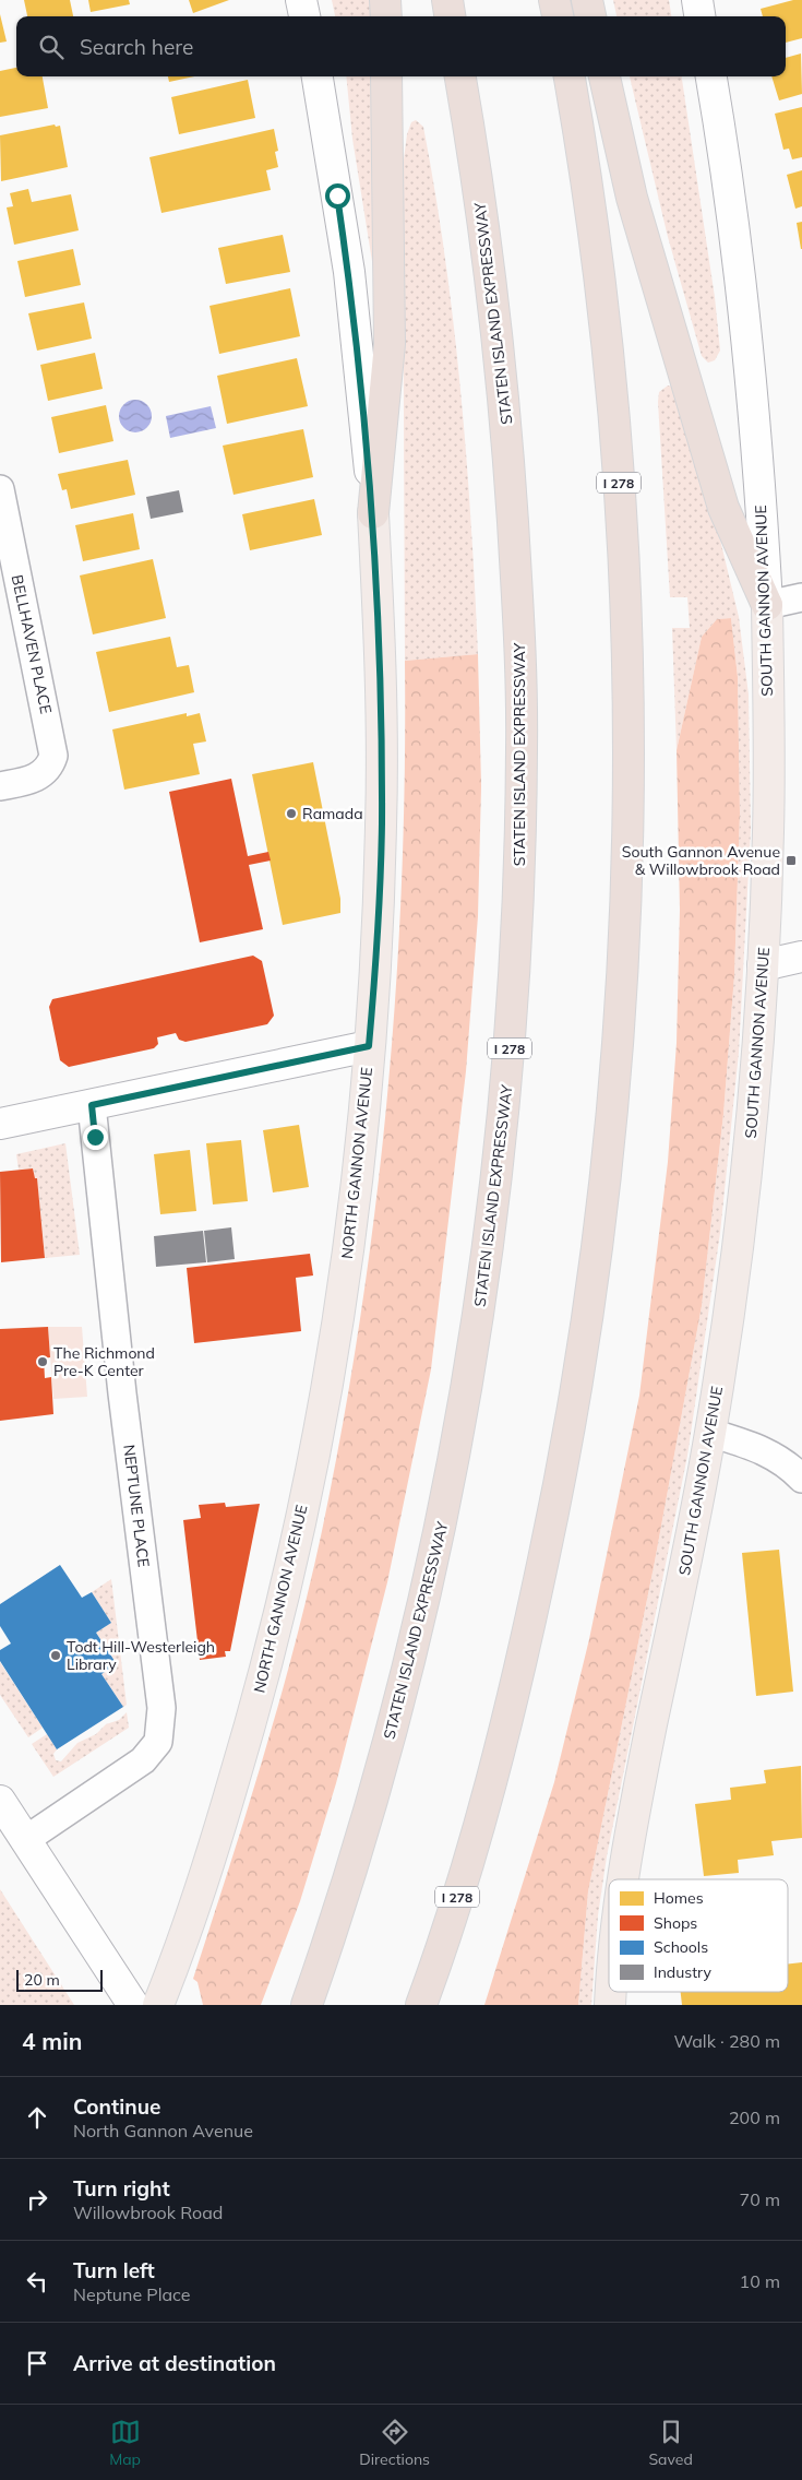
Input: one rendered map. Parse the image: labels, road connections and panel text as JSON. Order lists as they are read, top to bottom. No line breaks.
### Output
{"streets":{"highway":["STATEN ISLAND EXPRESSWAY","I 278"],"main road":["SOUTH GANNON AVENUE","NORTH GANNON AVENUE"],"street":["BELLHAVEN PLACE","NEPTUNE PLACE"]},"places":{"other":["Ramada","The Richmond Pre-K Center","Todt Hill-Westerleigh Library"],"transit":["South Gannon Avenue & Willowbrook Road"]},"legend":["Homes","Shops","Schools","Industry"],"scale_bar":"20 m","page":{"search":"Search here","scale":"20 m","heading":["4 min","Walk · 280 m"],"list":[["Continue","North Gannon Avenue","200 m"],["Turn right","Willowbrook Road","70 m"],["Turn left","Neptune Place","10 m"],"Arrive at destination"],"nav":["Map","Directions","Saved"]}}
